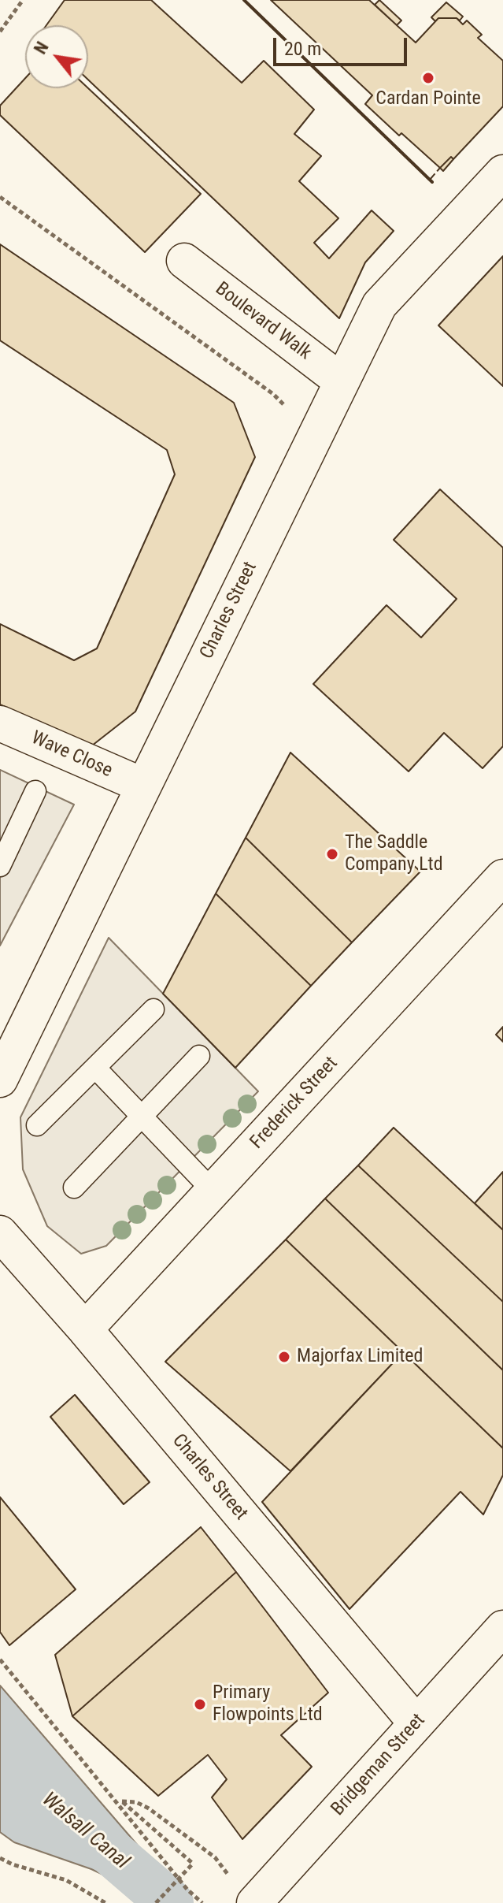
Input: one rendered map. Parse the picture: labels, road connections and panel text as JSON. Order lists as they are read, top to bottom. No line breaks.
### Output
{"streets":{"street":["Boulevard Walk","Charles Street","Wave Close","Frederick Street","Bridgeman Street"]},"crossings":[["Boulevard Walk","Charles Street"],["Charles Street","Wave Close"],["Charles Street","Frederick Street"],["Charles Street","Bridgeman Street"]],"water":["Walsall Canal"],"places":["Cardan Pointe","The Saddle Company Ltd","Majorfax Limited","Primary Flowpoints Ltd"],"scale_bar":"20 m","north":"top left"}
